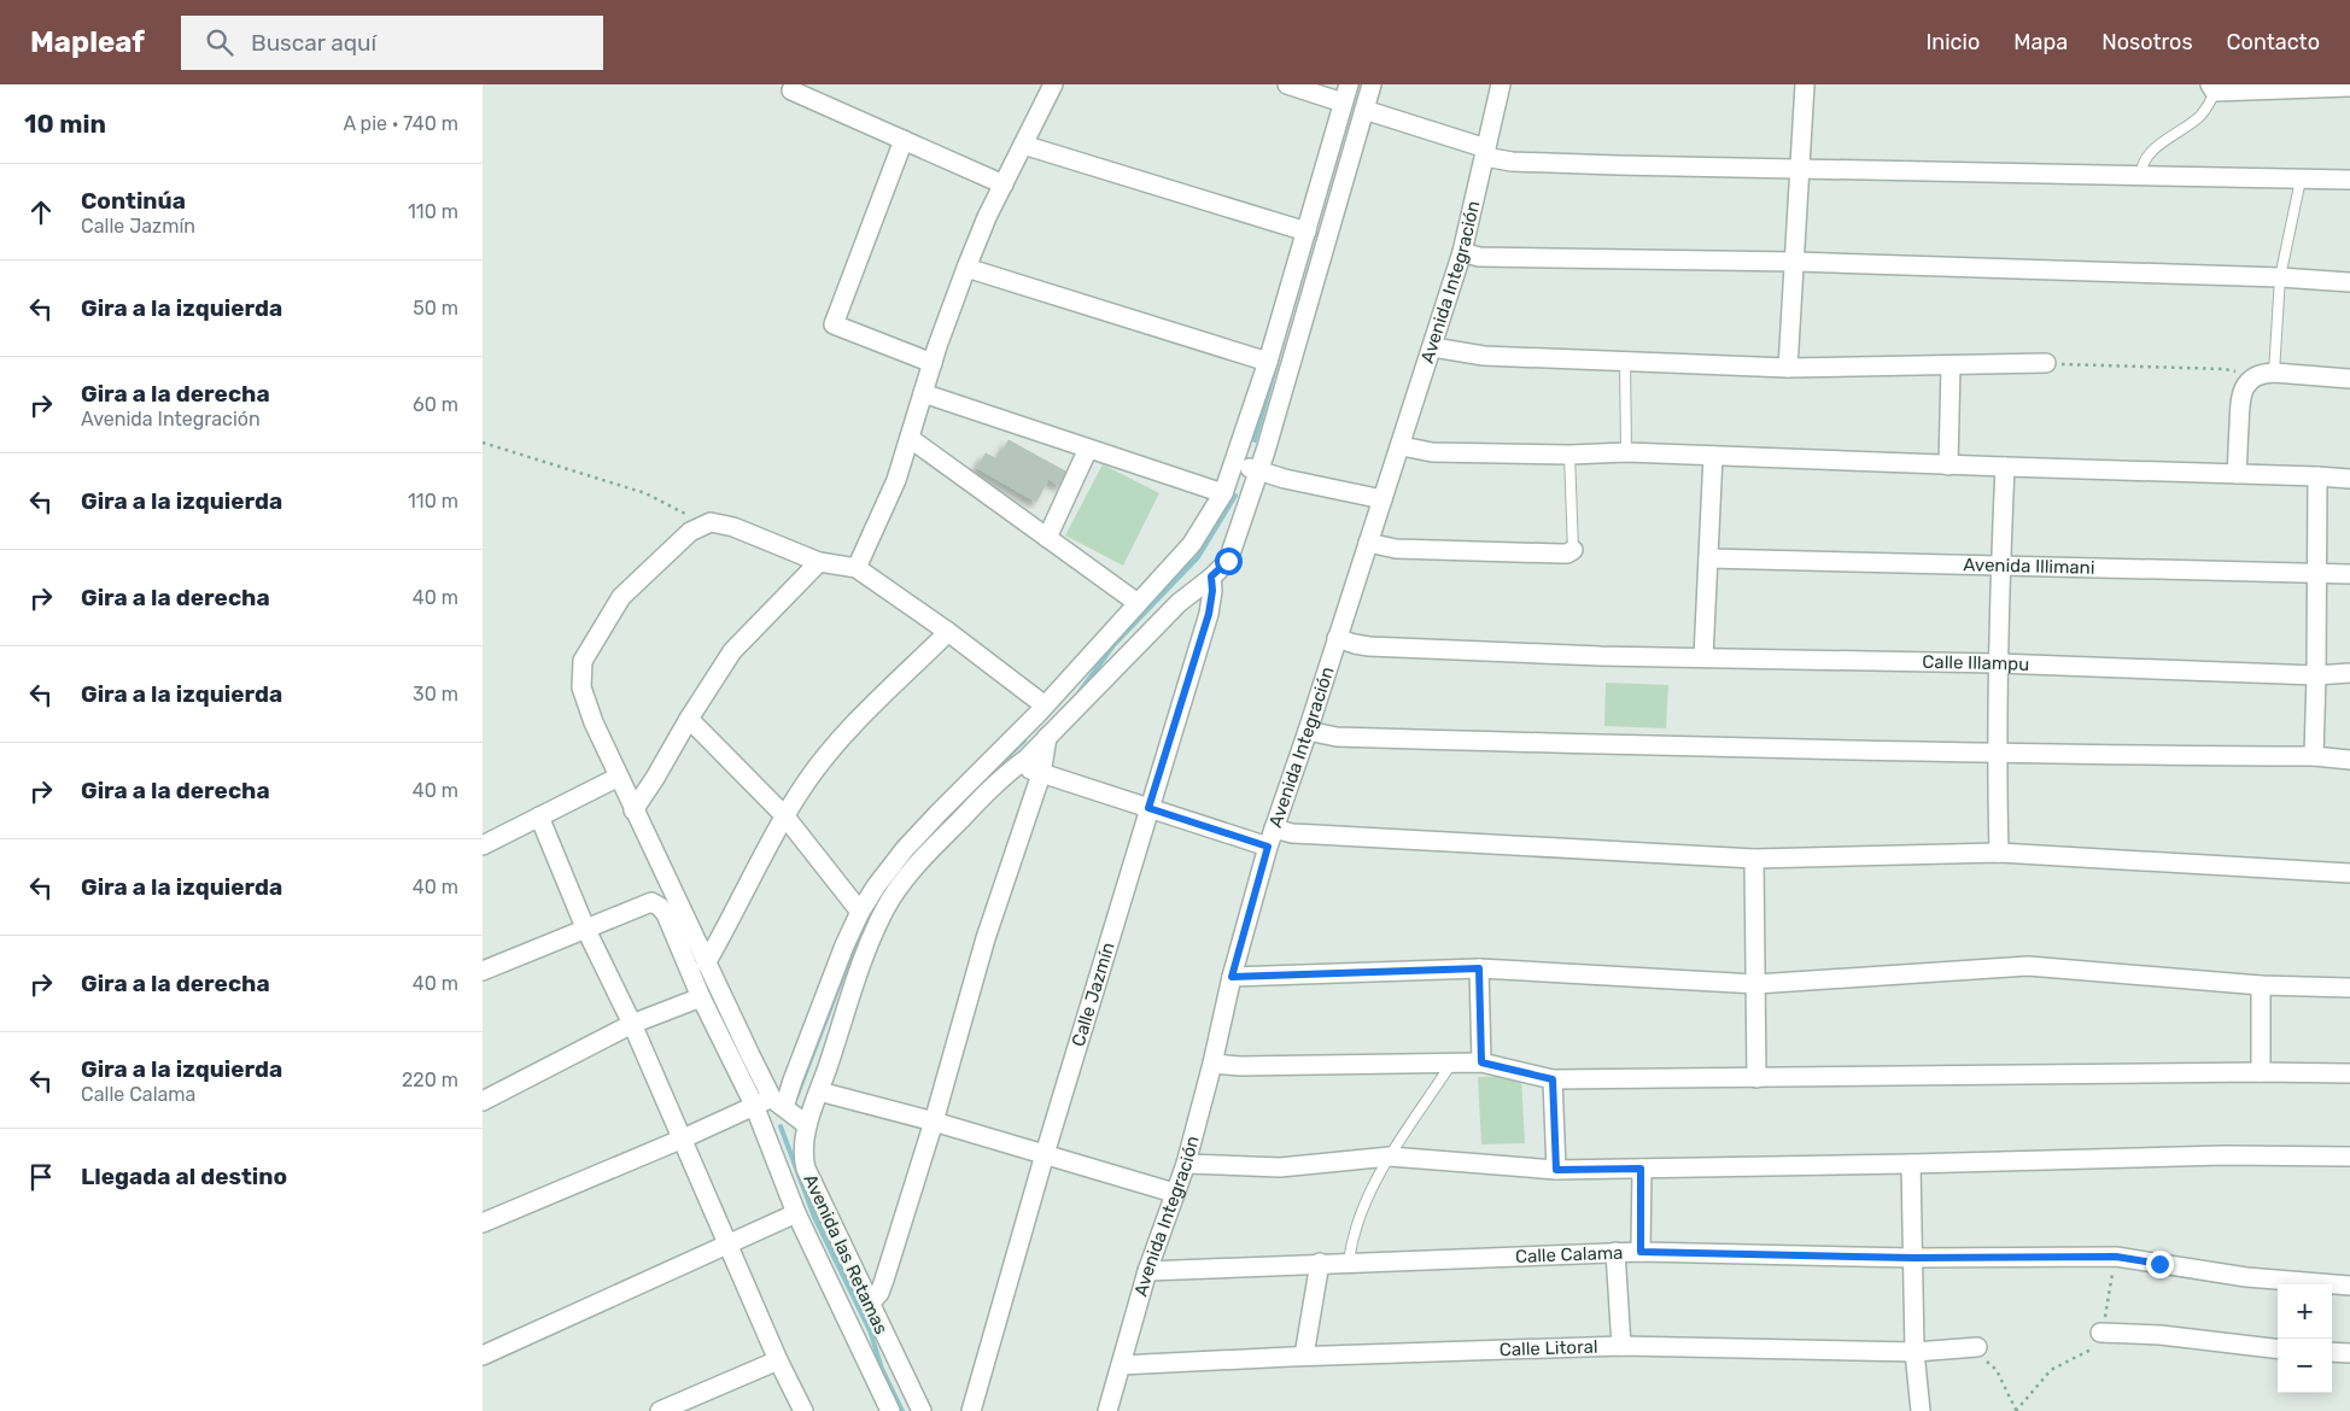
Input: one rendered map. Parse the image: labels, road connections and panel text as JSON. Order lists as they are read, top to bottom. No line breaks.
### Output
{"streets":{"street":["Avenida Integración","Avenida Illimani","Calle Illampu","Calle Jazmín","Avenida las Retamas","Calle Calama","Calle Litoral"]},"crossings":[["Avenida Integración","Calle Illampu"],["Avenida Integración","Calle Calama"],["Avenida Integración","Calle Litoral"],["Calle Jazmín","Avenida las Retamas"]],"page":{"header":"Mapleaf","search":"Buscar aquí","nav":["Inicio","Mapa","Nosotros","Contacto"],"heading":["10 min","A pie · 740 m"],"list":[["Continúa","Calle Jazmín","110 m"],["Gira a la izquierda","50 m"],["Gira a la derecha","Avenida Integración","60 m"],["Gira a la izquierda","110 m"],["Gira a la derecha","40 m"],["Gira a la izquierda","30 m"],["Gira a la derecha","40 m"],["Gira a la izquierda","40 m"],["Gira a la derecha","40 m"],["Gira a la izquierda","Calle Calama","220 m"],"Llegada al destino"],"map_buttons":["+","−"]}}
